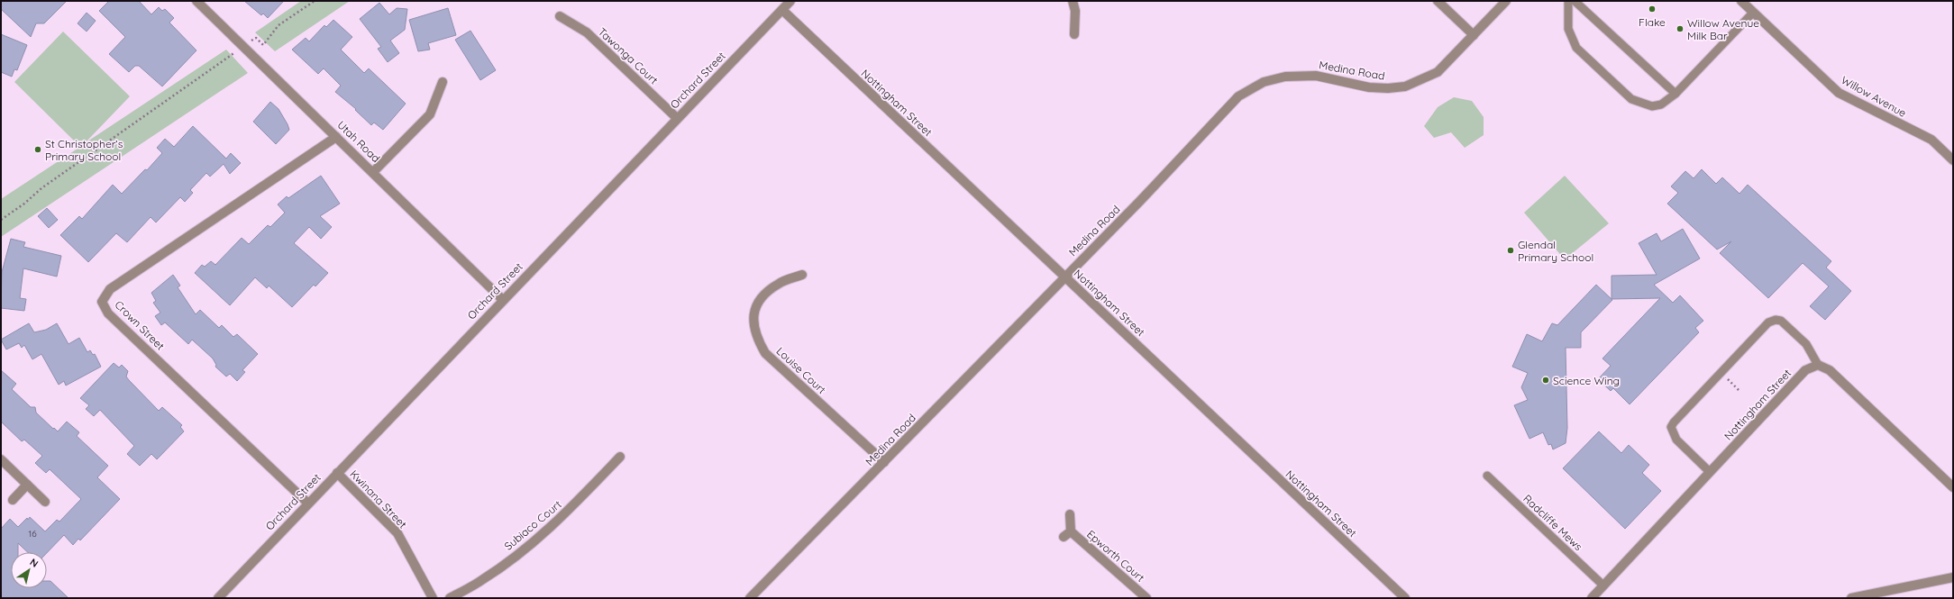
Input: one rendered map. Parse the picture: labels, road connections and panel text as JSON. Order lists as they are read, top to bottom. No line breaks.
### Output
{"streets":{"street":["Tawonga Court","Medina Road","Orchard Street","Willow Avenue","Nottingham Street","Utah Road","Crown Street","Louise Court","Kwinana Street","Subiaco Court","Epworth Court"],"lane":["Radcliffe Mews"]},"crossings":[["Tawonga Court","Orchard Street"],["Medina Road","Nottingham Street"],["Medina Road","Louise Court"],["Orchard Street","Nottingham Street"],["Orchard Street","Utah Road"],["Orchard Street","Crown Street"],["Orchard Street","Kwinana Street"],["Nottingham Street","Radcliffe Mews"],["Utah Road","Crown Street"]],"places":["Flake","Willow Avenue Milk Bar","St Christopher’s Primary School","Glendal Primary School","Science Wing"],"house_numbers":["16"],"north":"top right"}
